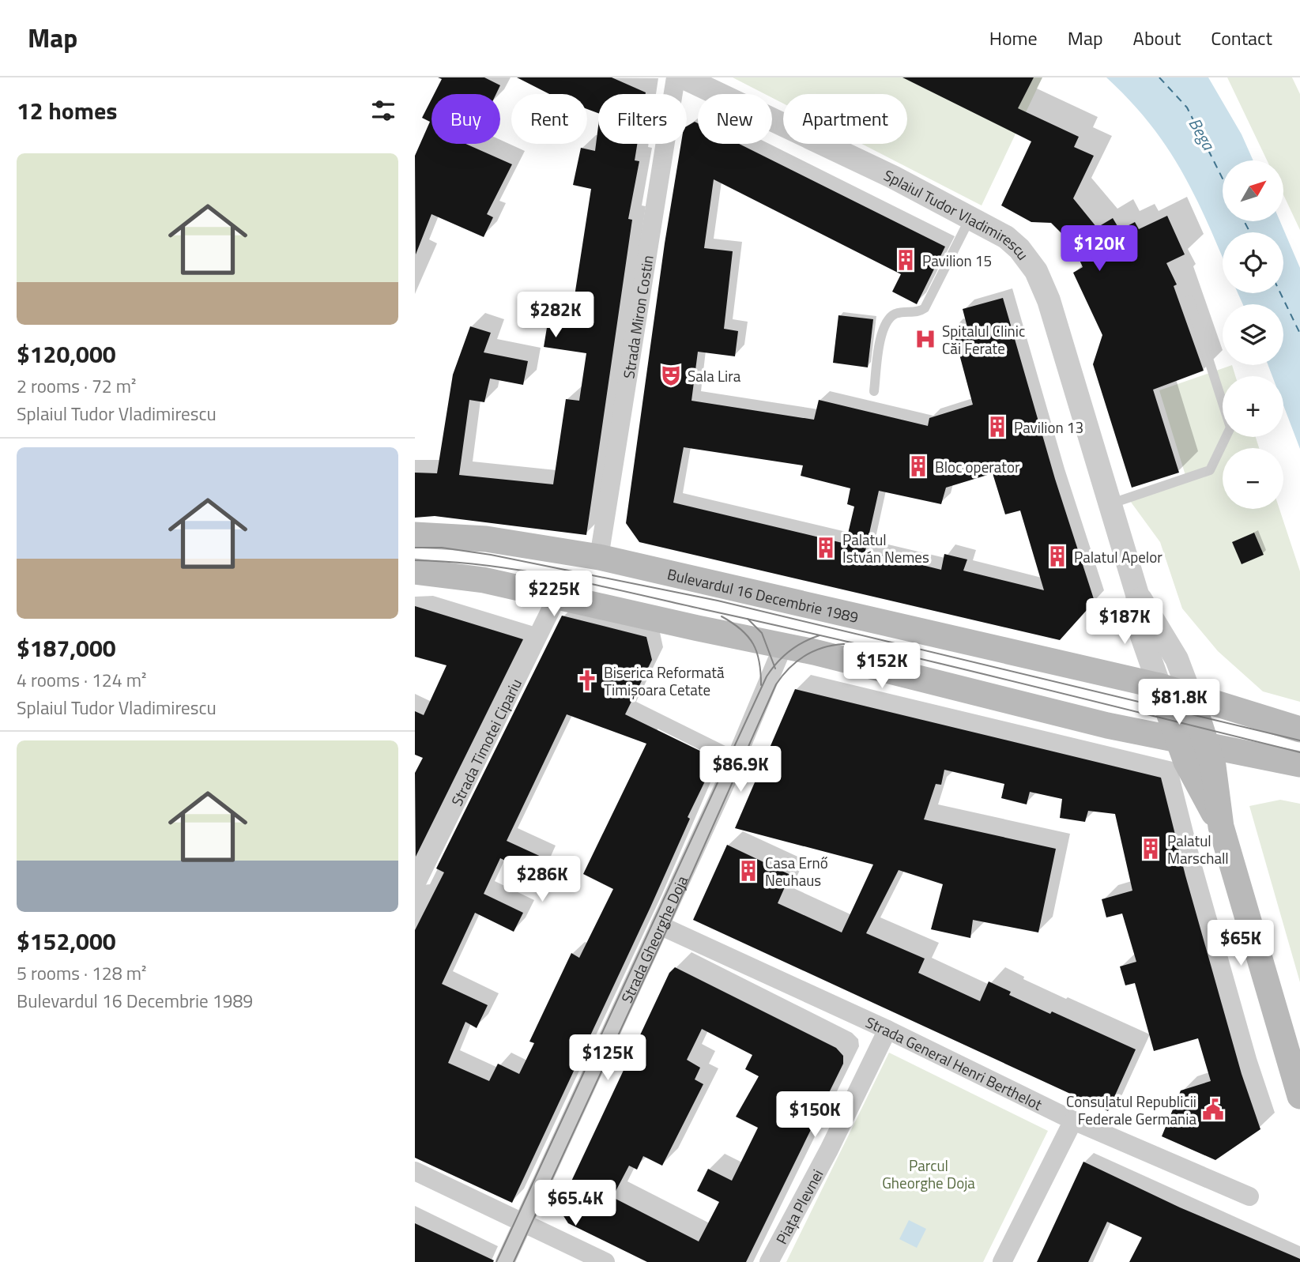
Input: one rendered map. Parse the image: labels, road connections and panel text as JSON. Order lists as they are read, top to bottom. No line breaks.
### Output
{"streets":{"main road":["Splaiul Tudor Vladimirescu","Bulevardul 16 Decembrie 1989"],"street":["Strada Miron Costin","Strada Timotei Cipariu","Strada Gheorghe Doja","Strada General Henri Berthelot","Piața Plevnei"]},"crossings":[["Splaiul Tudor Vladimirescu","Bulevardul 16 Decembrie 1989"],["Strada Miron Costin","Bulevardul 16 Decembrie 1989"],["Strada Gheorghe Doja","Strada General Henri Berthelot"],["Strada General Henri Berthelot","Piața Plevnei"]],"water":["Bega"],"parks":["Parcul Gheorghe Doja"],"places":{"building":["Pavilion 15","Pavilion 13","Bloc operator","Palatul István Nemes","Palatul Apelor","Palatul Marschall","Casa Ernő Neuhaus"],"hospital":["Spitalul Clinic Căi Ferate"],"theatre":["Sala Lira"],"church":["Biserica Reformată Timișoara Cetate"],"public building":["Consulatul Republicii Federale Germania"]},"north":"top right","page":{"header":"Map","nav":["Home","Map","About","Contact"],"heading":"12 homes","chip":["Buy","Rent","Filters","New","Apartment"],"list":[{"name":"$120,000","note":"2 rooms · 72 m² · Splaiul Tudor Vladimirescu"},{"name":"$187,000","note":"4 rooms · 124 m² · Splaiul Tudor Vladimirescu"},{"name":"$152,000","note":"5 rooms · 128 m² · Bulevardul 16 Decembrie 1989"}],"map_buttons":["+","−"],"price":["$120K","$282K","$225K","$187K","$152K","$81.8K","$86.9K","$286K","$65K","$125K","$150K","$65.4K"]}}
